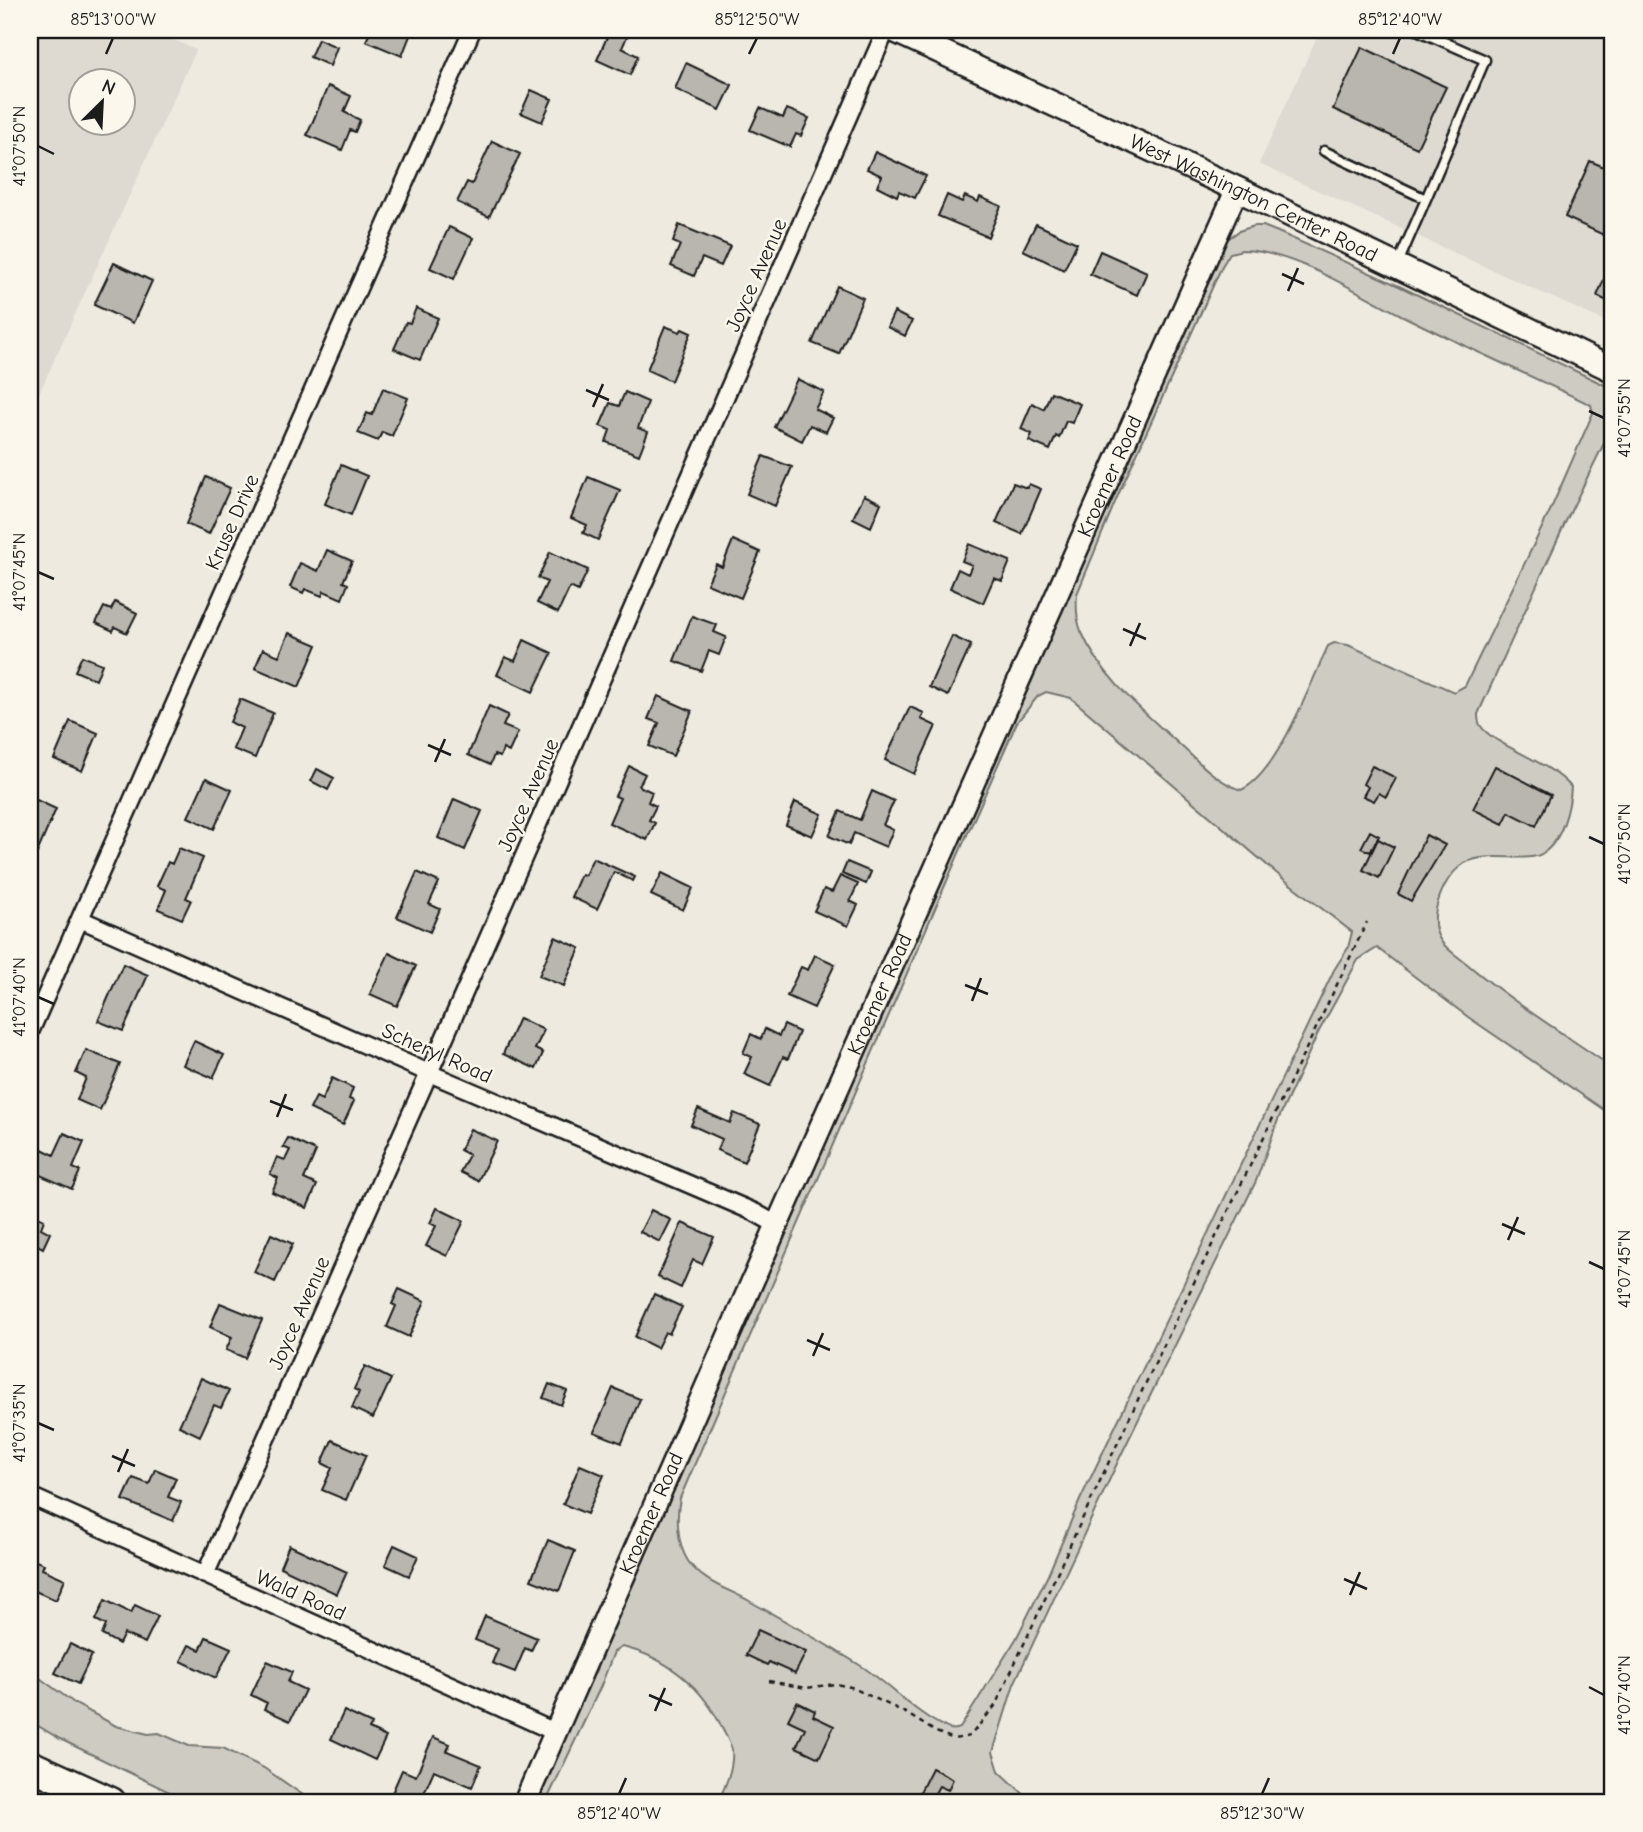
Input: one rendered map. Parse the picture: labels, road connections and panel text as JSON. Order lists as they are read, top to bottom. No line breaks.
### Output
{"streets":{"main road":["West Washington Center Road"],"street":["Joyce Avenue","Kroemer Road","Kruse Drive","Scheryl Road","Wald Road"]},"crossings":[["West Washington Center Road","Kroemer Road"],["Joyce Avenue","Scheryl Road"],["Joyce Avenue","Wald Road"],["Kroemer Road","Scheryl Road"],["Kroemer Road","Wald Road"],["Kruse Drive","Scheryl Road"]],"north":"top right","coordinates":["85°13'00\"W","85°12'50\"W","85°12'40\"W","41°07'50\"N","41°07'55\"N","41°07'45\"N","41°07'40\"N","41°07'35\"N","85°12'30\"W"]}
